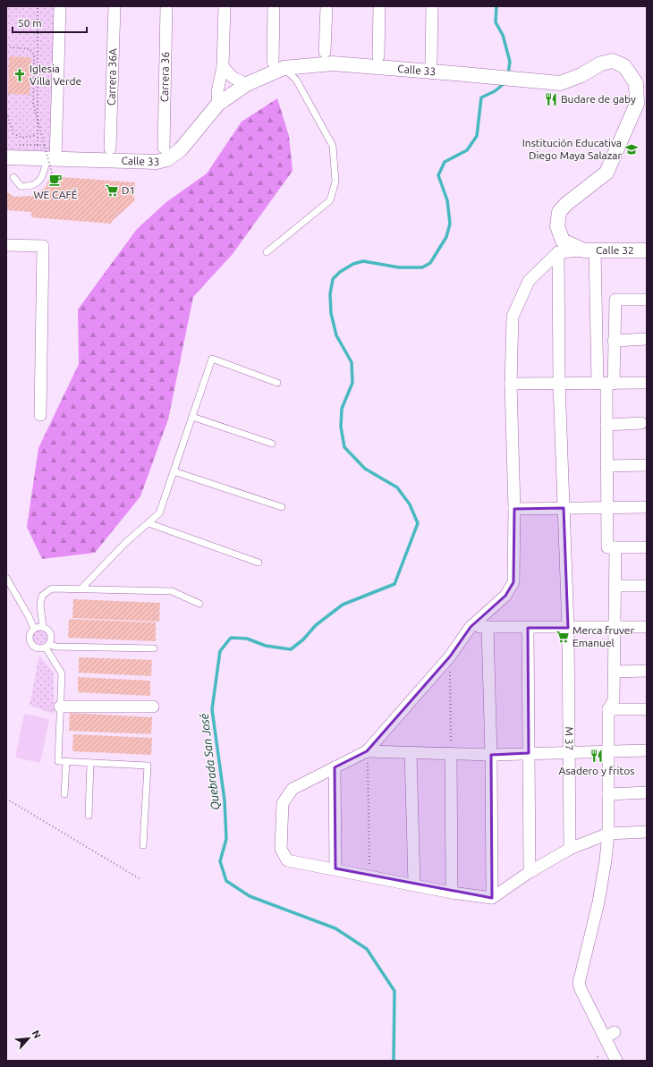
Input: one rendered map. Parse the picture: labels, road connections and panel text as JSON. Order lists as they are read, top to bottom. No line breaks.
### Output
{"streets":{"street":["Calle 33","Carrera 36A","Carrera 36","Calle 32","M 37"]},"crossings":[["Calle 33","Calle 32"]],"water":["Quebrada San José"],"places":{"church":["Iglesia Villa Verde"],"restaurant":["Budare de gaby","Asadero y fritos"],"school or university":["Institución Educativa Diego Maya Salazar"],"cafe":["WE CAFÉ"],"supermarket":["D1","Merca fruver Emanuel"]},"scale_bar":"50 m","north":"top right"}
